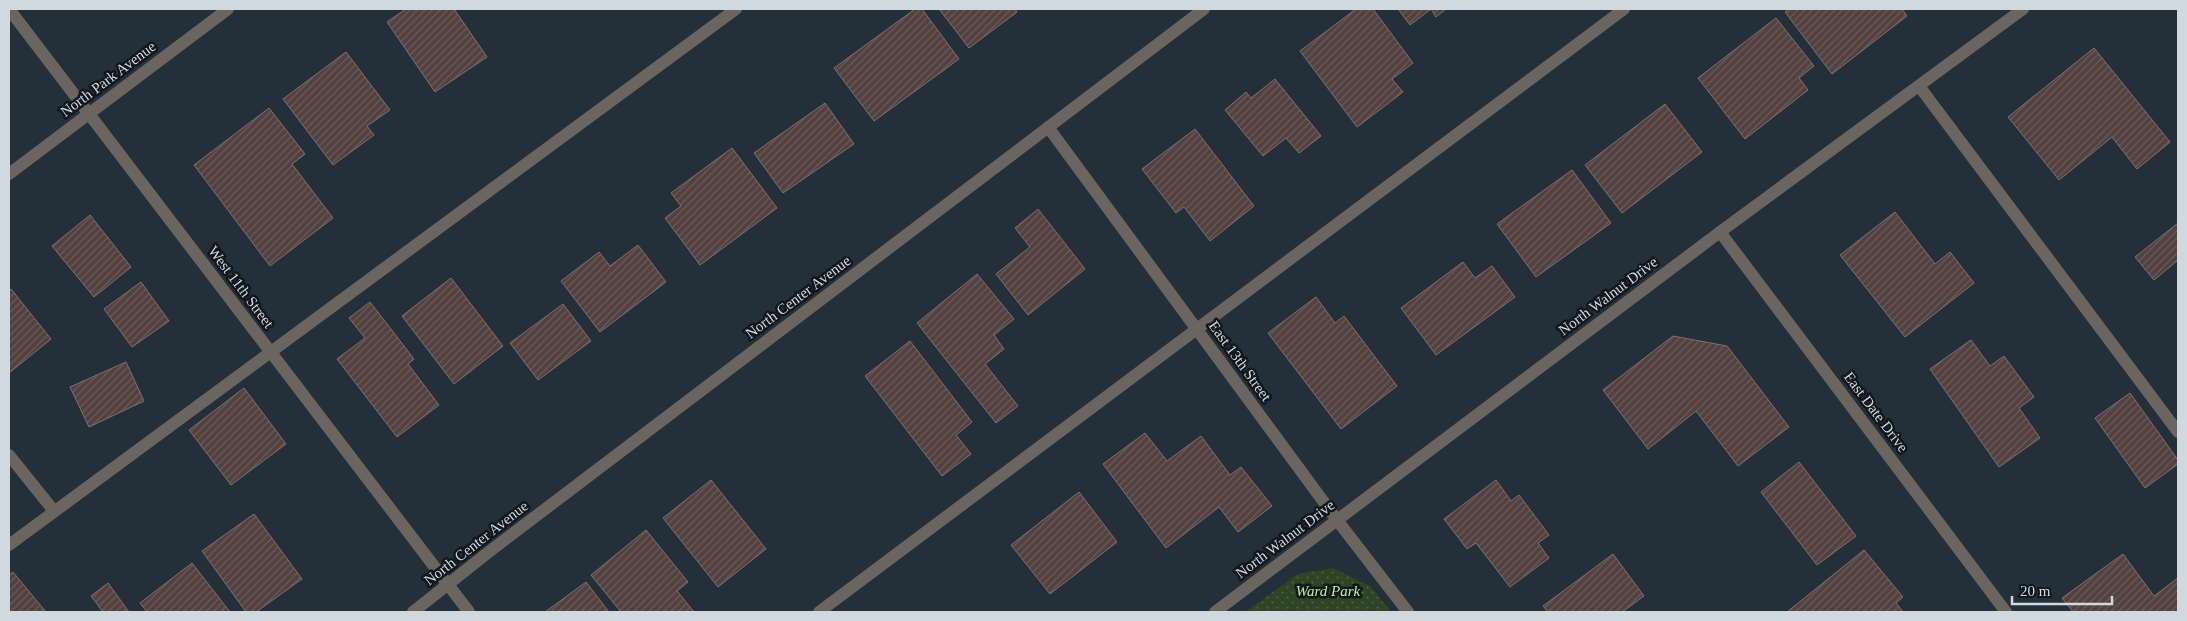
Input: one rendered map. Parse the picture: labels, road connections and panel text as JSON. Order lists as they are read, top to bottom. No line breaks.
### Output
{"streets":{"street":["North Park Avenue","West 11th Street","North Walnut Drive","North Center Avenue","East 13th Street","East Date Drive"]},"crossings":[["North Park Avenue","West 11th Street"],["West 11th Street","North Center Avenue"],["North Walnut Drive","East 13th Street"],["North Walnut Drive","East Date Drive"],["North Center Avenue","East 13th Street"]],"parks":["Ward Park"],"scale_bar":"20 m"}
